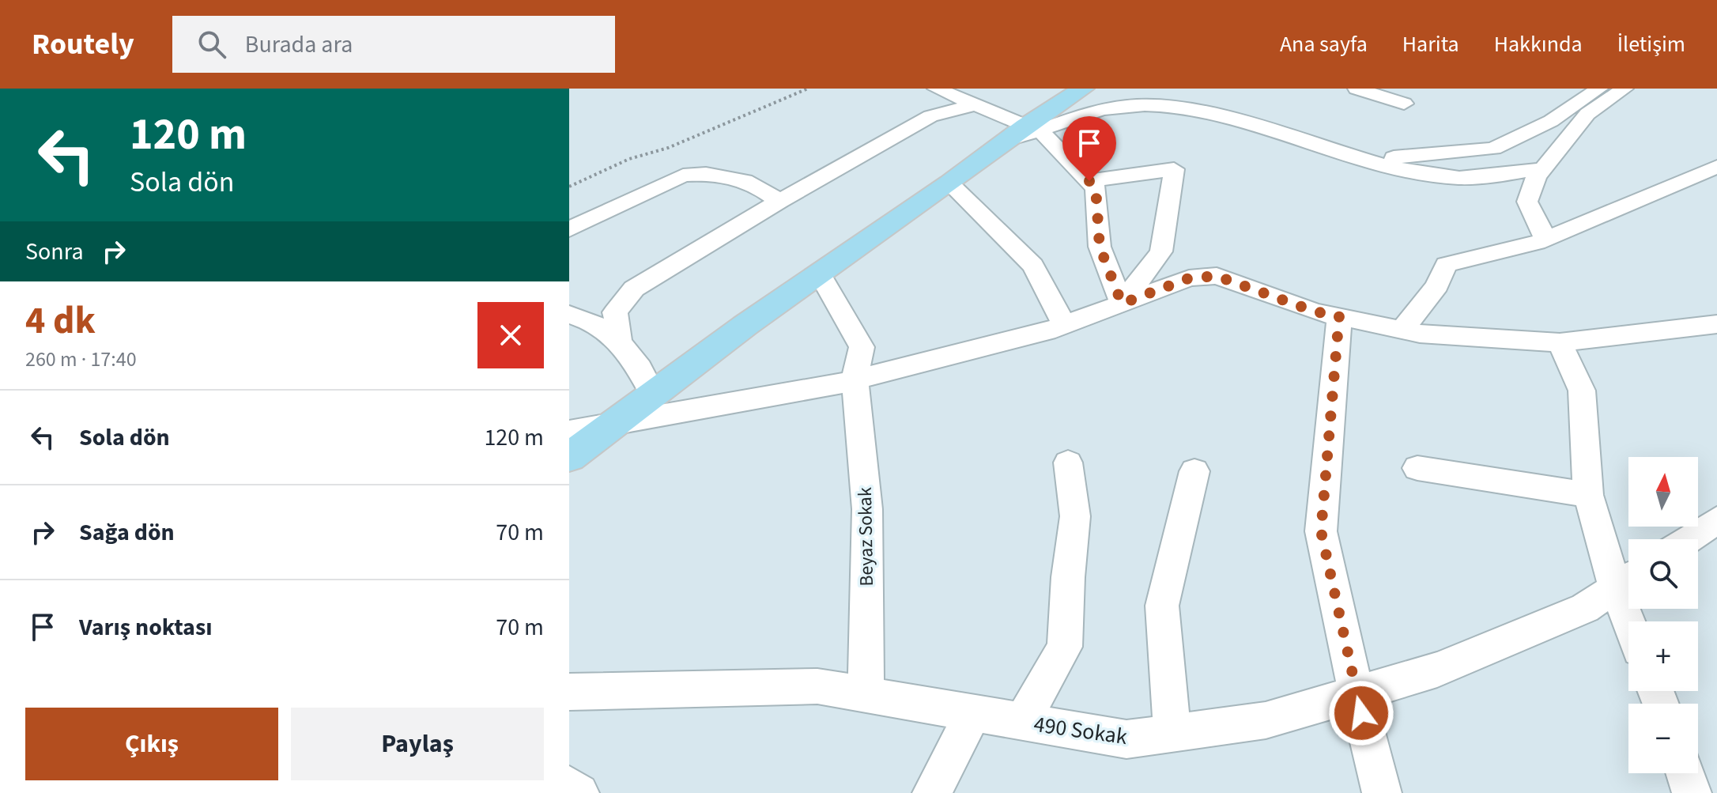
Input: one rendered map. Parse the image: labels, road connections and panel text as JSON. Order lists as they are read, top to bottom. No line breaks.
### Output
{"streets":{"street":["Beyaz Sokak","490 Sokak"]},"crossings":[["Beyaz Sokak","490 Sokak"]],"north":"top","page":{"header":"Routely","search":"Burada ara","nav":["Ana sayfa","Harita","Hakkında","İletişim"],"turn":["120 m","Sola dön"],"then":"Sonra","heading":["4 dk","260 m · 17:40"],"list":[{"name":"Sola dön","value":"120 m"},{"name":"Sağa dön","value":"70 m"},{"name":"Varış noktası","value":"70 m"}],"map_buttons":["+","−"],"buttons":["Çıkış","Paylaş"]}}
